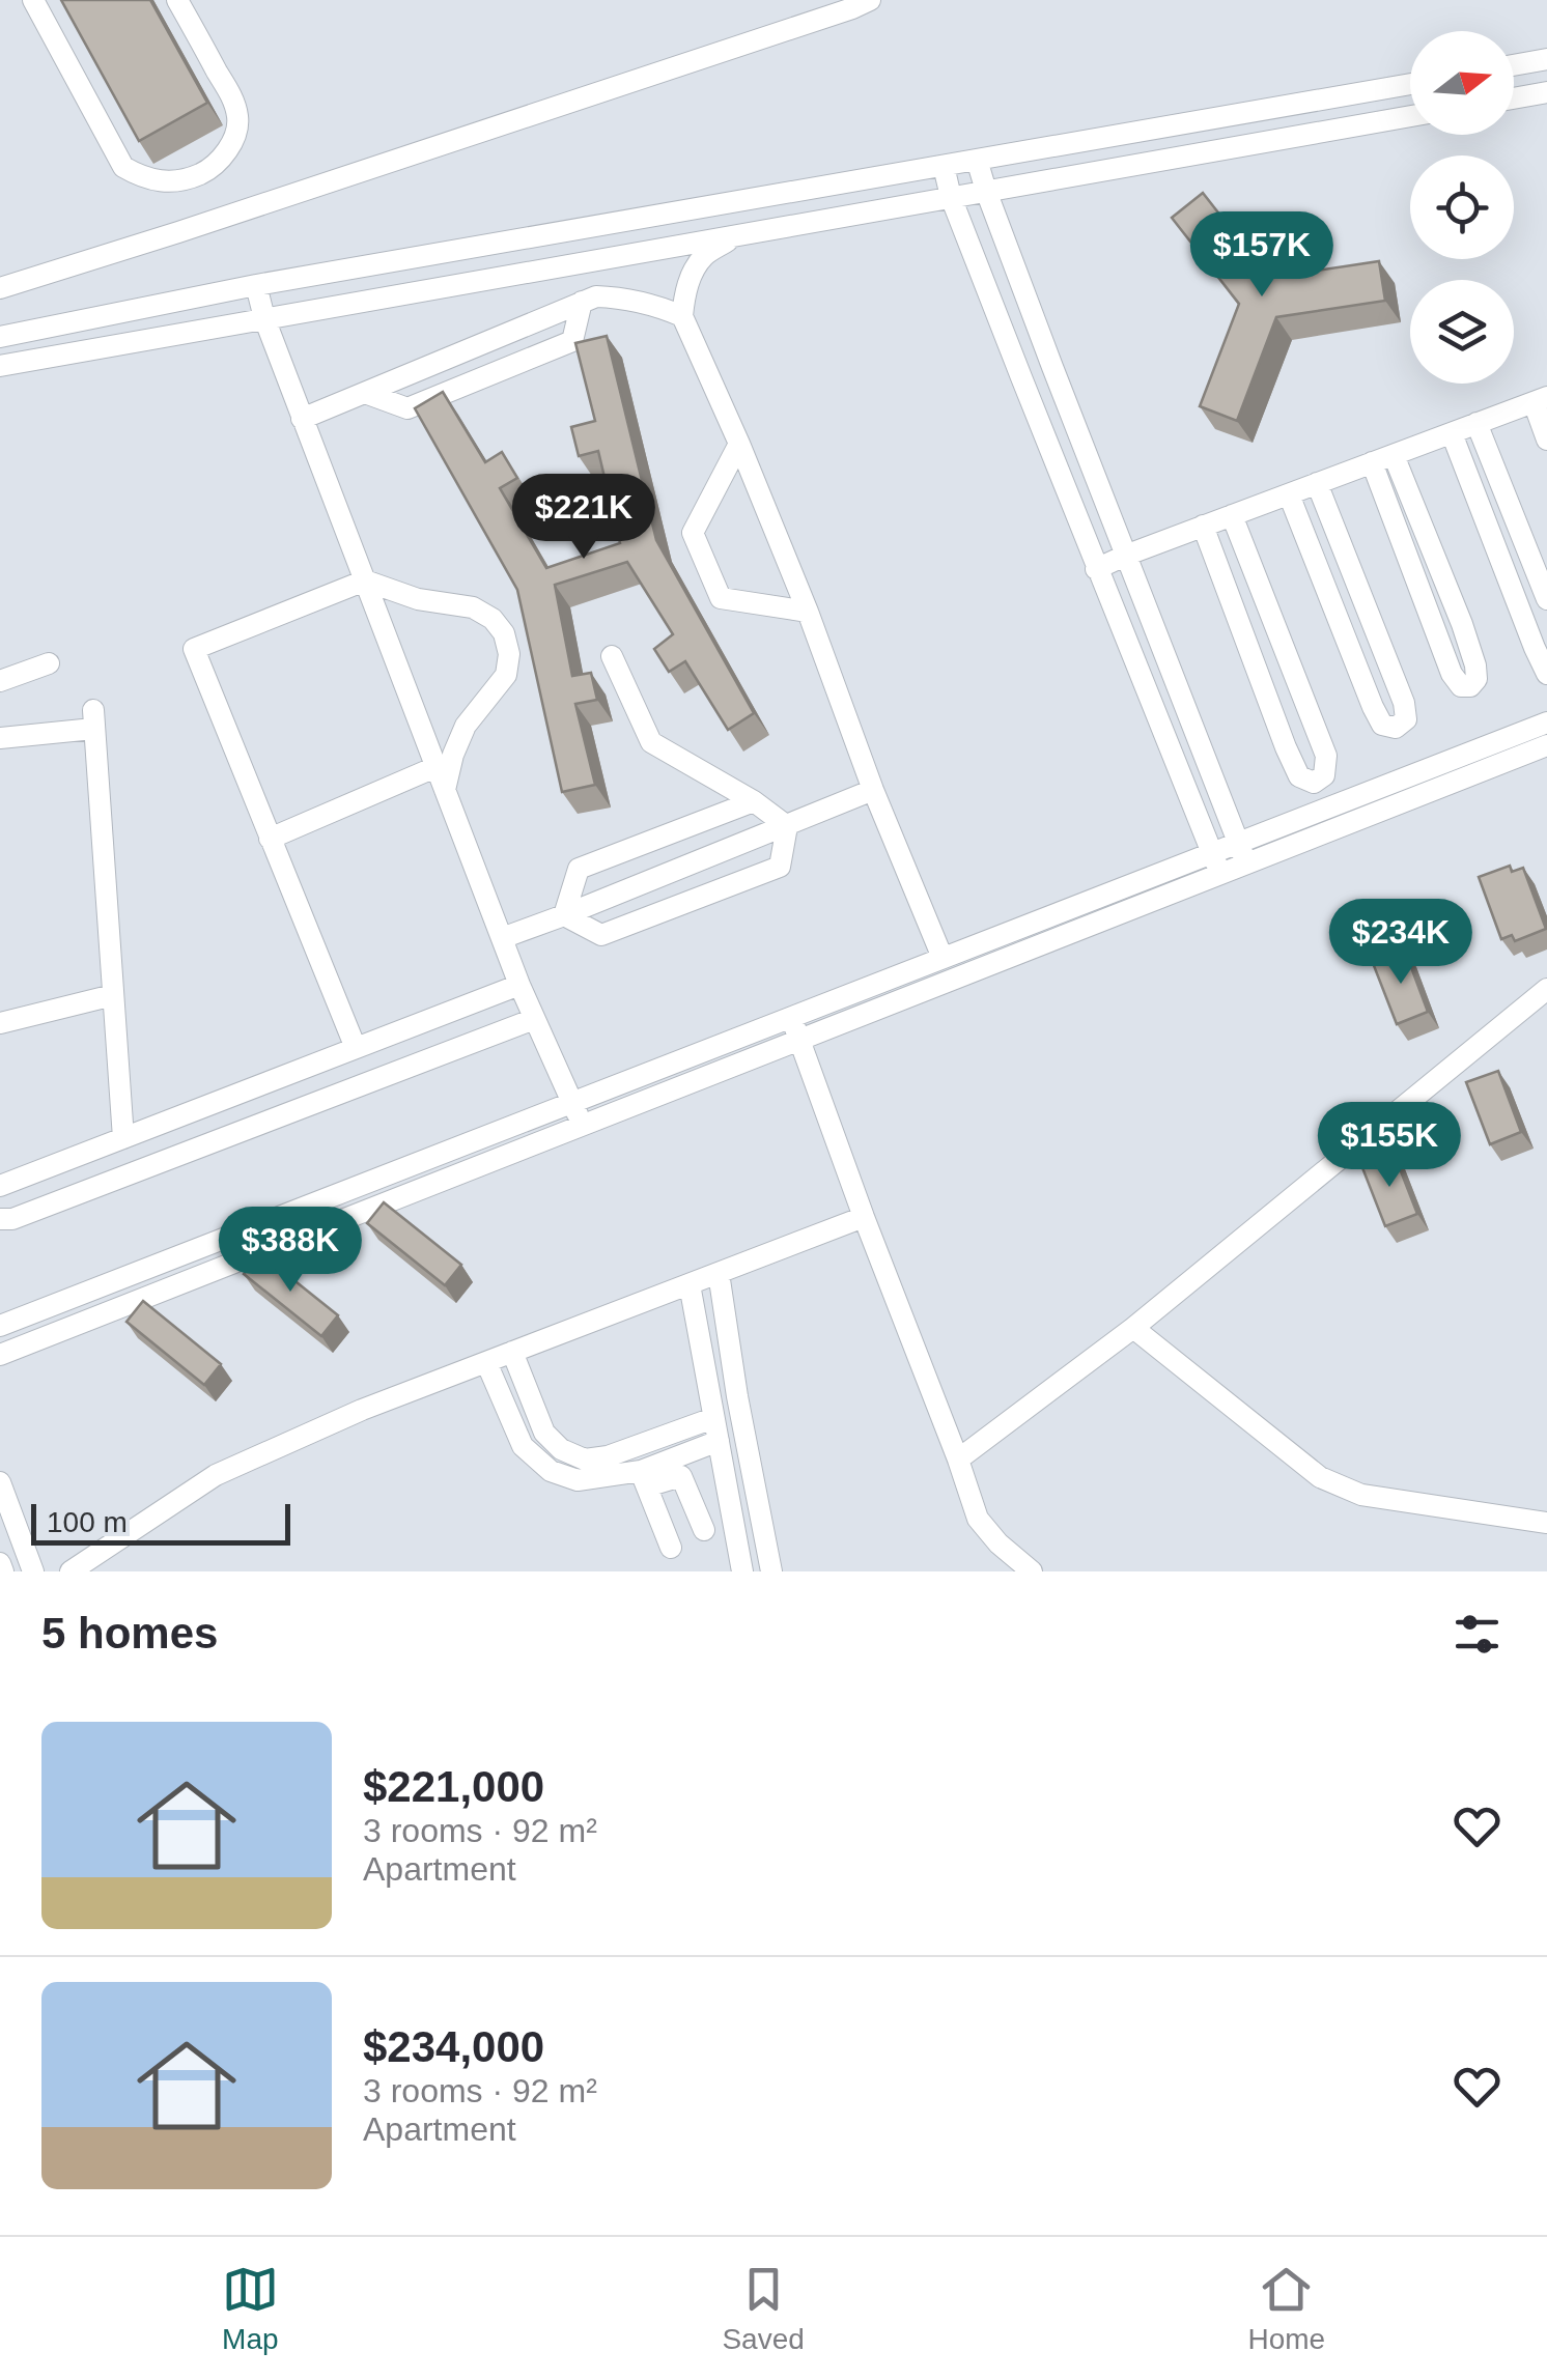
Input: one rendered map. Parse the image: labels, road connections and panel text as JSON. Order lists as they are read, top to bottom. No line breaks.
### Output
{"scale_bar":"100 m","north":"right","page":{"price":["$157K","$221K","$234K","$155K","$388K"],"scale":"100 m","heading":"5 homes","list":[{"name":"$221,000","note":"3 rooms · 92 m² · Apartment"},{"name":"$234,000","note":"3 rooms · 92 m² · Apartment"}],"tabs":["Map","Saved","Home"]}}
